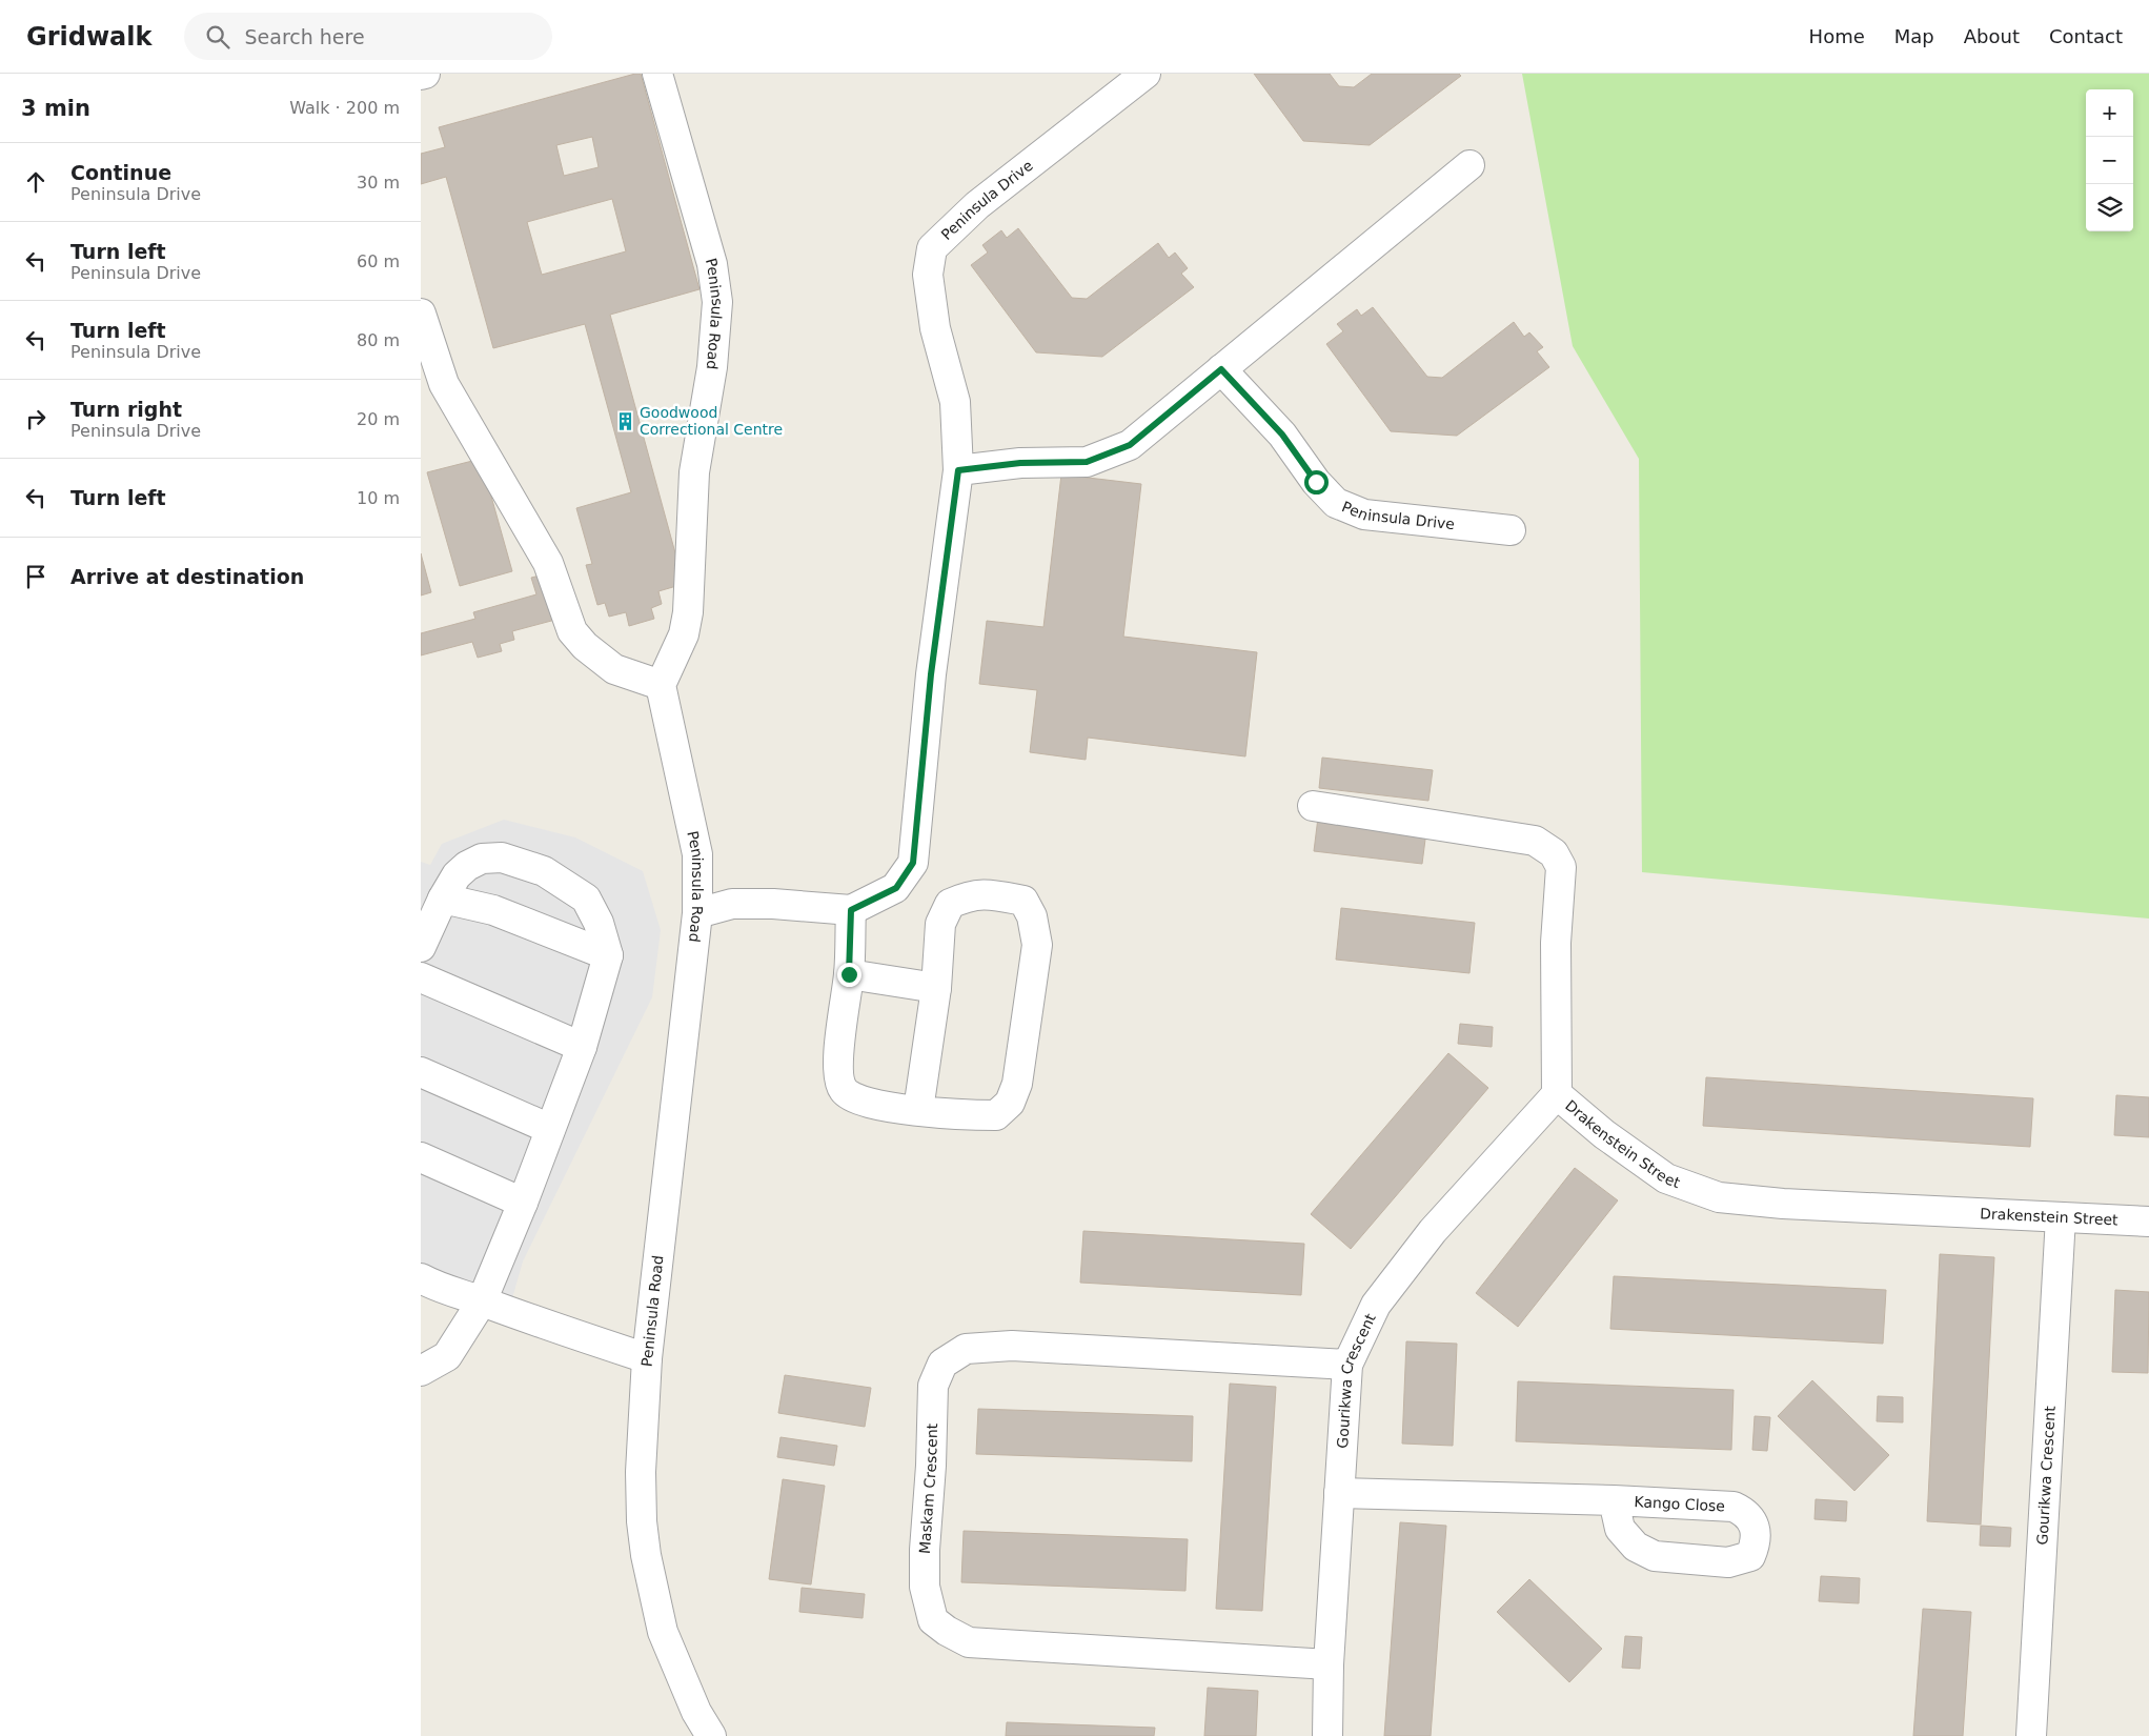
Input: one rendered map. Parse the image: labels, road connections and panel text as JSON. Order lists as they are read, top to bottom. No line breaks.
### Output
{"streets":{"street":["Peninsula Drive","Peninsula Road","Drakenstein Street","Gourikwa Crescent","Maskam Crescent","Kango Close"]},"crossings":[["Drakenstein Street","Gourikwa Crescent"],["Gourikwa Crescent","Maskam Crescent"],["Gourikwa Crescent","Kango Close"]],"places":{"building":["Goodwood Correctional Centre"]},"page":{"header":"Gridwalk","search":"Search here","nav":["Home","Map","About","Contact"],"heading":["3 min","Walk · 200 m"],"map_buttons":["+","−"],"list":[["Continue","Peninsula Drive","30 m"],["Turn left","Peninsula Drive","60 m"],["Turn left","Peninsula Drive","80 m"],["Turn right","Peninsula Drive","20 m"],["Turn left","10 m"],"Arrive at destination"]}}
